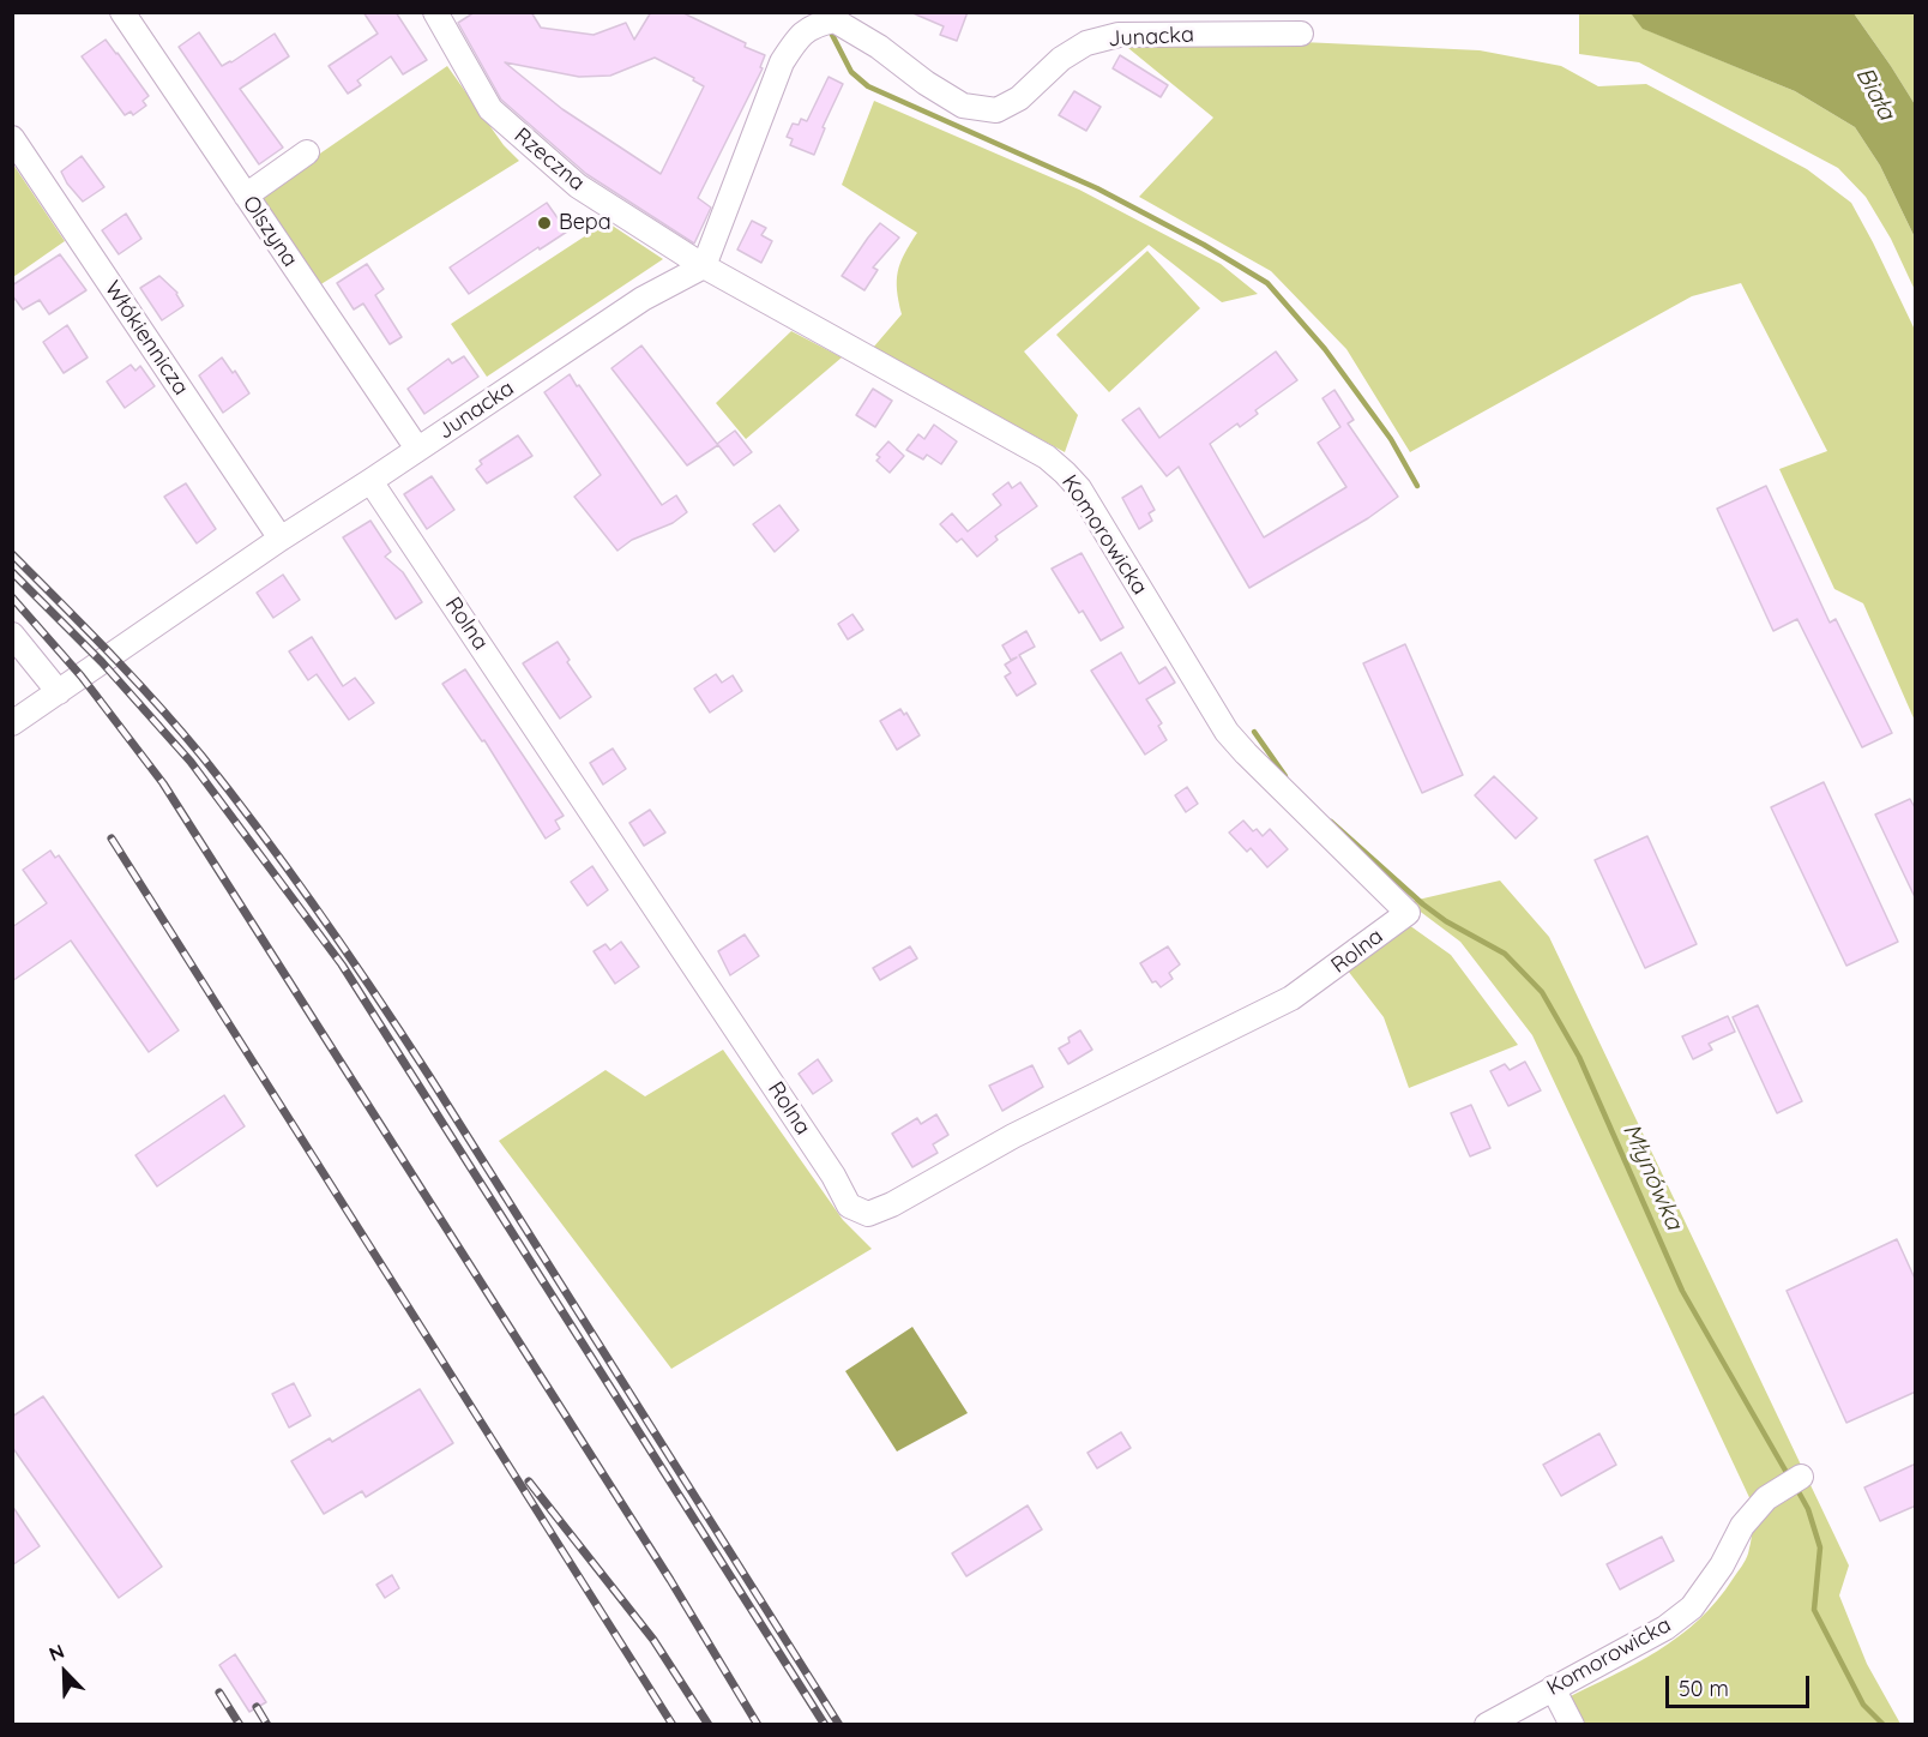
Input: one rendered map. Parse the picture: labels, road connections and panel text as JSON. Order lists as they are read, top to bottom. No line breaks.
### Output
{"streets":{"street":["Junacka","Rzeczna","Olszyna","Włókiennicza","Komorowicka","Rolna"]},"crossings":[["Junacka","Rzeczna"],["Junacka","Olszyna"],["Junacka","Włókiennicza"],["Junacka","Komorowicka"],["Junacka","Rolna"],["Rzeczna","Komorowicka"],["Komorowicka","Rolna"]],"water":["Biała","Młynówka"],"places":["Bepa"],"scale_bar":"50 m","north":"top left"}
